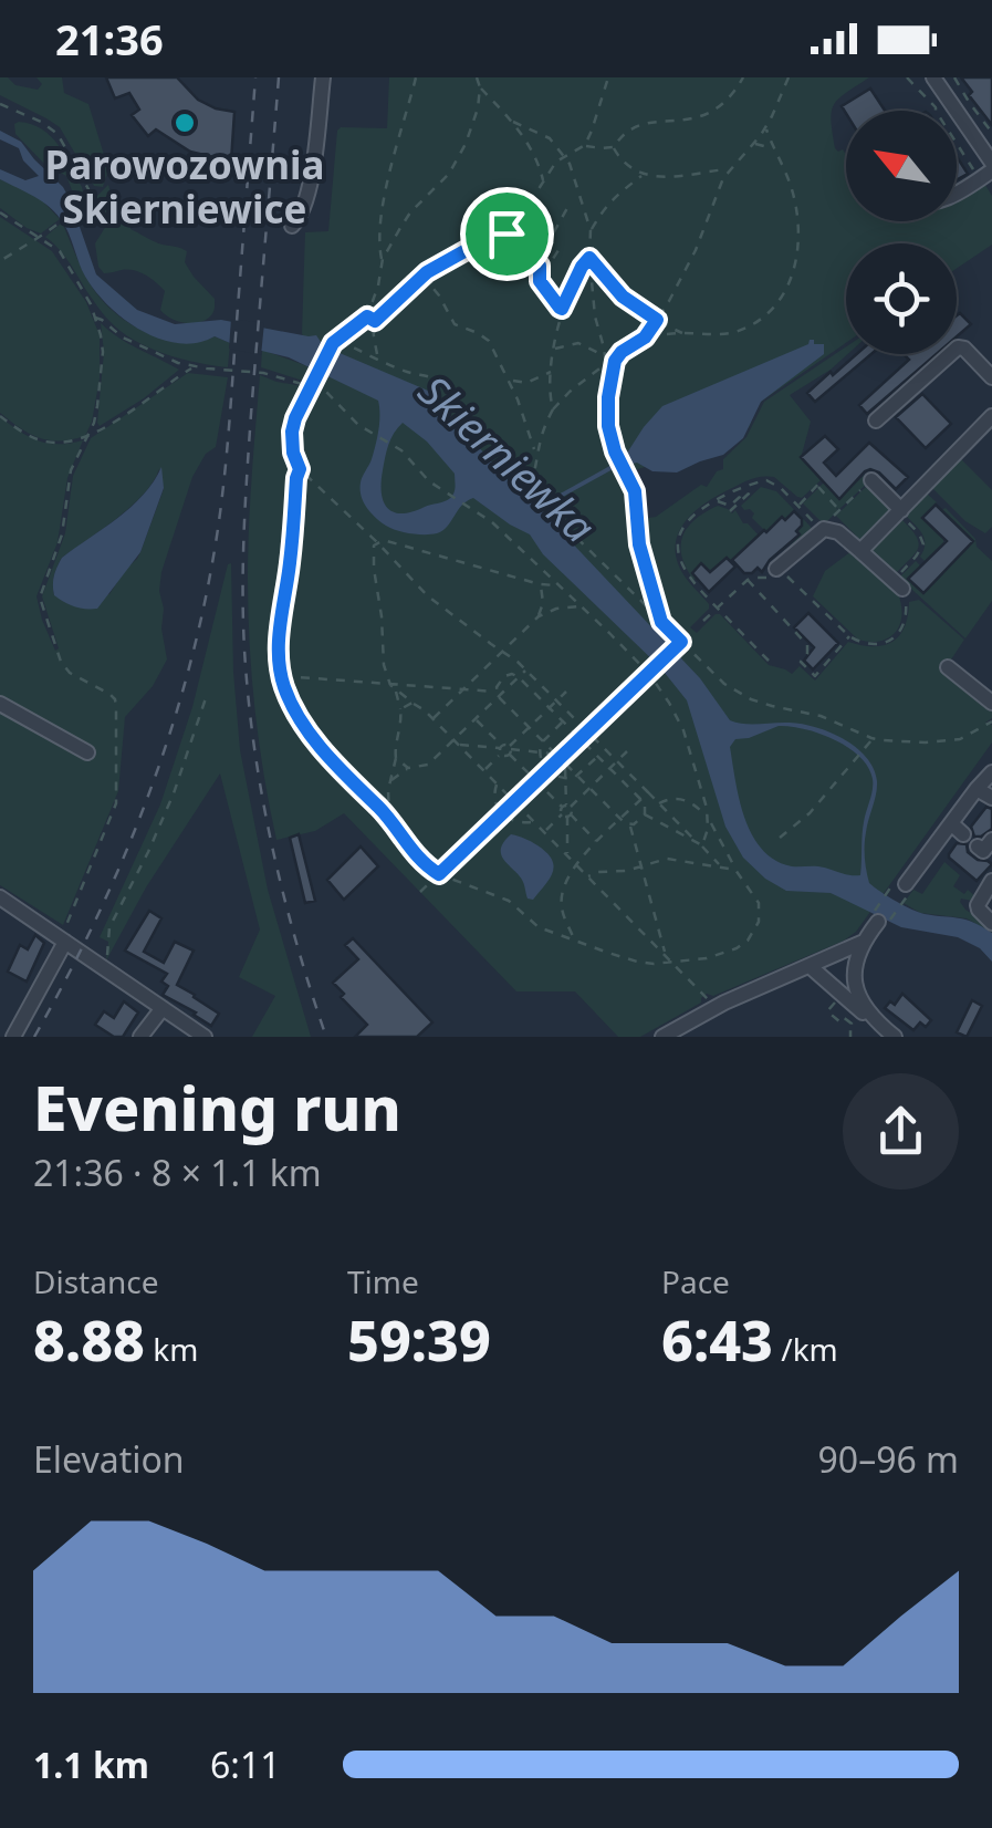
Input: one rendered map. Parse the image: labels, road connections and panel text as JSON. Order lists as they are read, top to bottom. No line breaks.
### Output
{"water":["Skierniewka"],"places":["Parowozownia Skierniewice"],"north":"top left","page":{"status":"21:36","heading":["Evening run","21:36 · 8 × 1.1 km"],"stats":[["Distance","8.88 km"],["Time","59:39"],["Pace","6:43 /km"]],"chart":["Elevation","90–96 m"],"list":[{"name":"1.1 km","note":"6:11"}]}}
